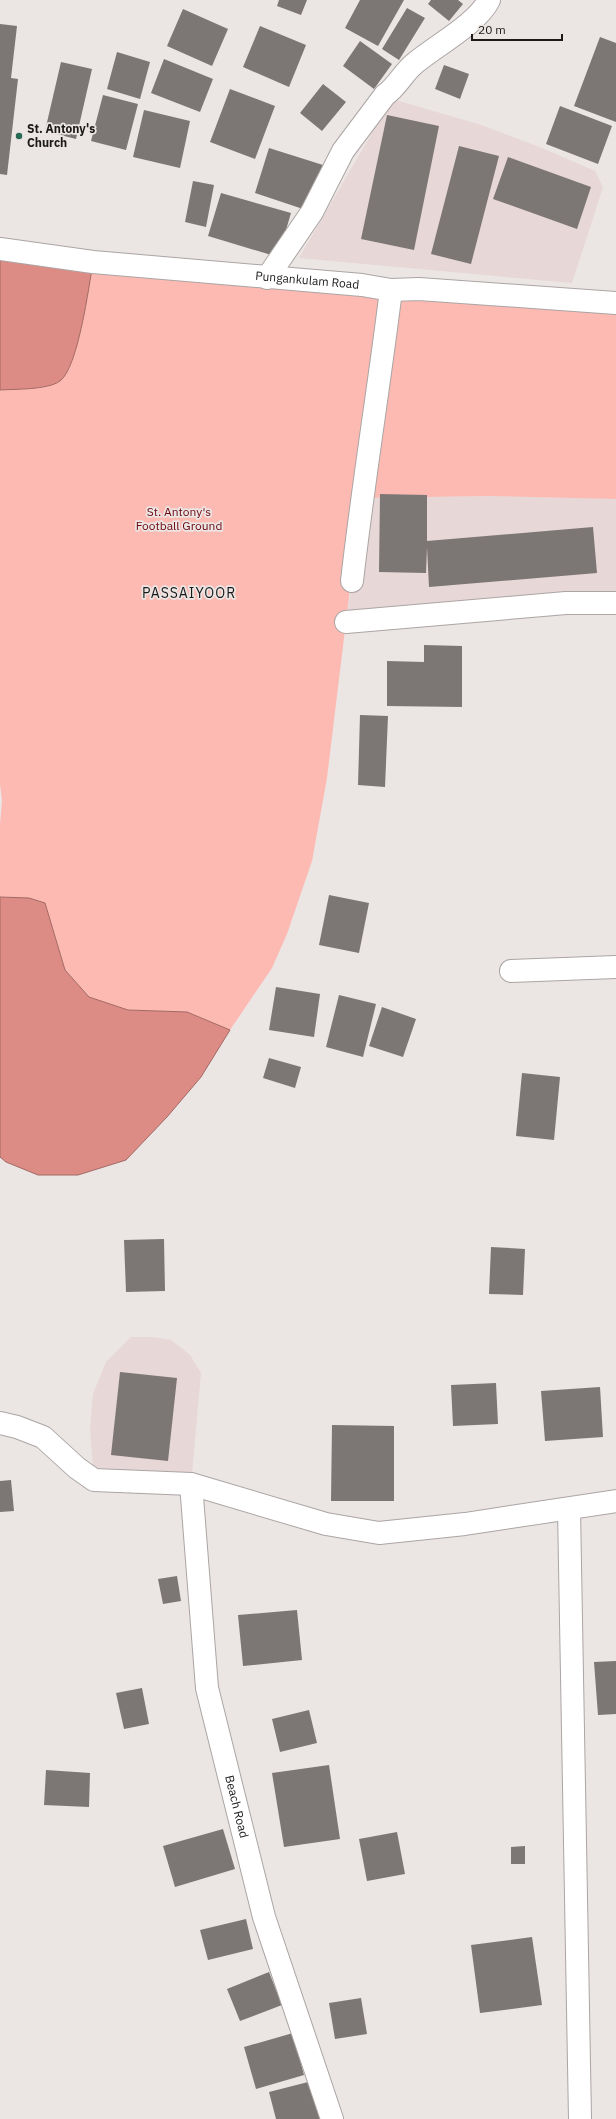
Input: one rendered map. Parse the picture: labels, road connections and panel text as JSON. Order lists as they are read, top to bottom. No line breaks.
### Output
{"streets":{"street":["Pungankulam Road","Beach Road"]},"districts":["PASSAIYOOR"],"parks":["St. Antony's Football Ground"],"places":["St. Antony's Church"],"scale_bar":"20 m"}
